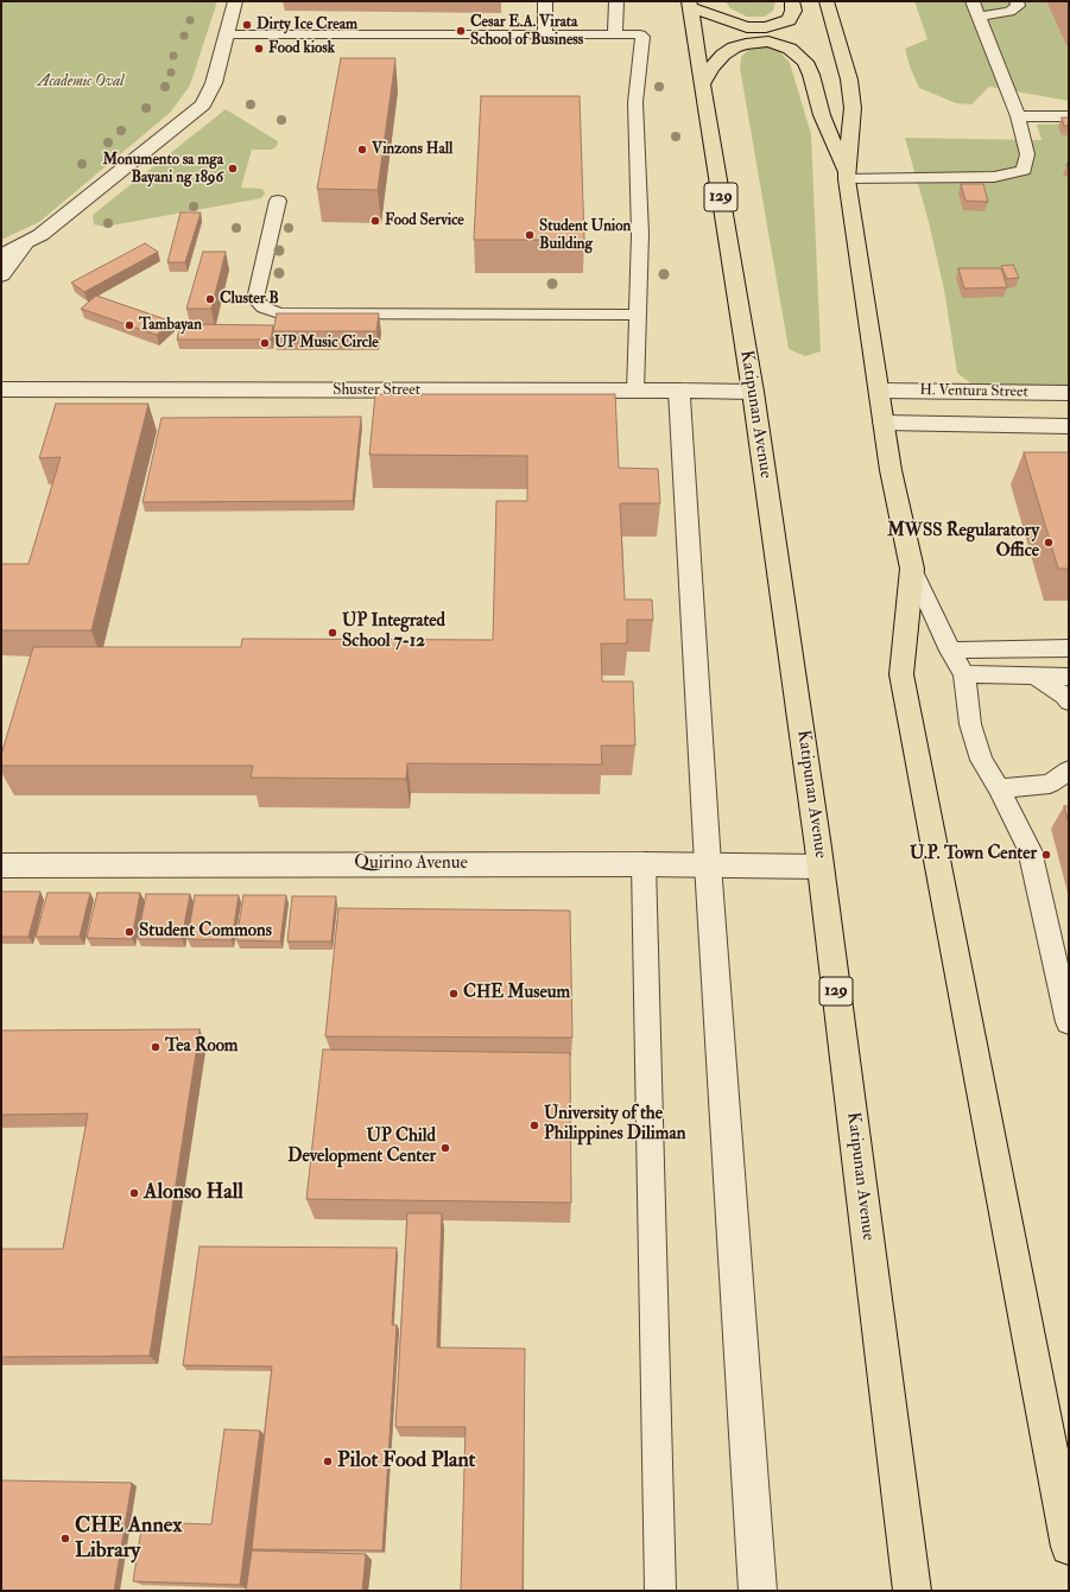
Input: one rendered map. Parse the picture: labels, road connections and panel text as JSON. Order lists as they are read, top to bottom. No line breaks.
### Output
{"streets":{"main road":["129","Katipunan Avenue"],"street":["Shuster Street","H. Ventura Street","Quirino Avenue"]},"crossings":[["Shuster Street","Katipunan Avenue"],["Katipunan Avenue","Quirino Avenue"]],"parks":["Academic Oval"],"places":["Dirty Ice Cream","Cesar E.A. Virata School of Business","Food kiosk","Vinzons Hall","Monumento sa mga Bayani ng 1896","Food Service","Student Union Building","Cluster B","Tambayan","UP Music Circle","MWSS Regularatory Office","UP Integrated School 7-12","U.P. Town Center","Student Commons","CHE Museum","Tea Room","University of the Philippines Diliman","UP Child Development Center","Alonso Hall","Pilot Food Plant","CHE Annex Library"]}
